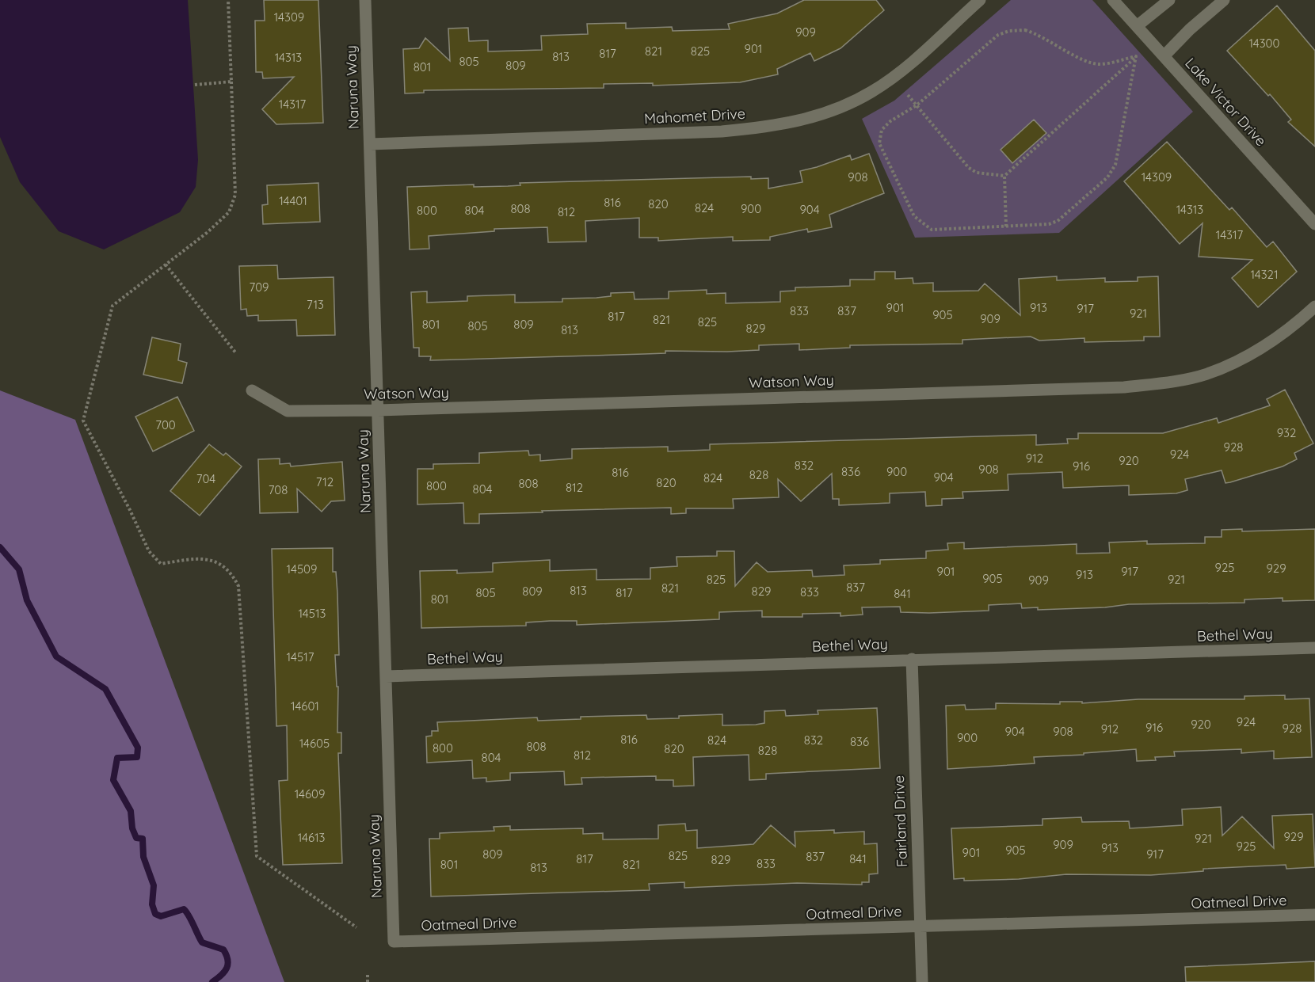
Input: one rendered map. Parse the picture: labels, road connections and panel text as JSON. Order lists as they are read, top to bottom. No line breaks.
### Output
{"streets":{"street":["Naruna Way","Lake Victor Drive","Mahomet Drive","Watson Way","Bethel Way","Fairland Drive","Oatmeal Drive"]},"crossings":[["Naruna Way","Mahomet Drive"],["Naruna Way","Watson Way"],["Naruna Way","Bethel Way"],["Naruna Way","Oatmeal Drive"],["Bethel Way","Fairland Drive"],["Fairland Drive","Oatmeal Drive"]],"house_numbers":["14309","909","14300","901","821","825","817","813","14313","805","809","801","14317","908","14309","14401","816","820","824","808","900","904","14313","800","804","812","14317","14321","709","713","901","913","917","833","837","921","905","817","909","821","825","801","809","805","829","813","700","932","928","924","912","920","832","916","908","836","900","816","828","904","824","704","712","820","808","800","812","804","708","925","929","14509","901","917","913","905","825","921","909","837","821","813","809","829","833","805","817","841","801","14513","14517","14601","924","920","916","928","912","904","908","900","816","824","832","836","14605","808","800","820","828","812","804","14609","929","14613","921","909","925","913","905","901","809","917","825","837","817","841","829","833","801","821","813"]}
